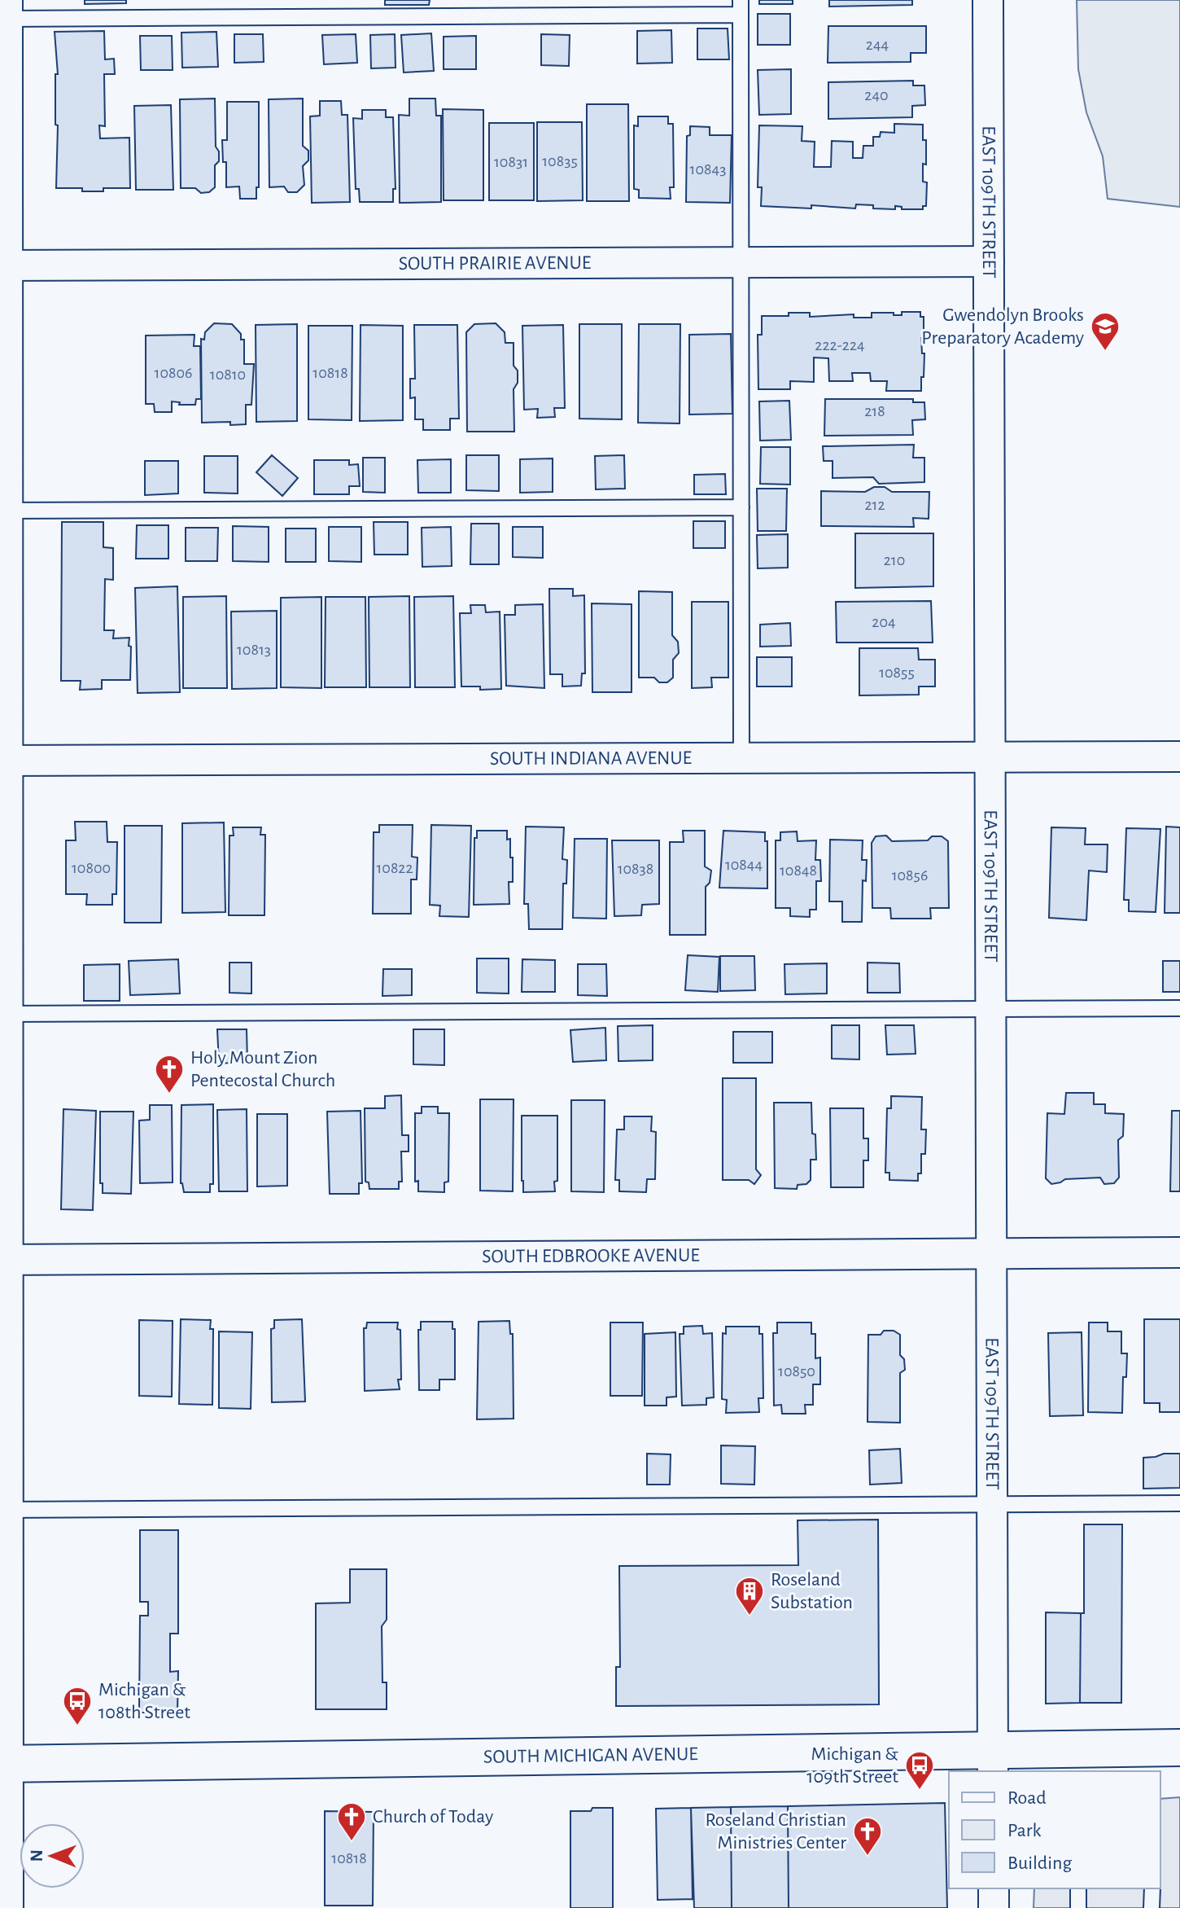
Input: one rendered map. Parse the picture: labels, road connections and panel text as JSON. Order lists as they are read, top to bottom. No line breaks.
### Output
{"streets":{"main road":["SOUTH MICHIGAN AVENUE"],"street":["EAST 109TH STREET","SOUTH PRAIRIE AVENUE","SOUTH INDIANA AVENUE","SOUTH EDBROOKE AVENUE"]},"crossings":[["EAST 109TH STREET","SOUTH PRAIRIE AVENUE"],["EAST 109TH STREET","SOUTH INDIANA AVENUE"],["EAST 109TH STREET","SOUTH EDBROOKE AVENUE"],["EAST 109TH STREET","SOUTH MICHIGAN AVENUE"]],"places":{"school or university":["Gwendolyn Brooks Preparatory Academy"],"church":["Holy Mount Zion Pentecostal Church","Church of Today","Roseland Christian Ministries Center"],"building":["Roseland Substation"],"bus stop":["Michigan & 108th Street","Michigan & 109th Street"]},"house_numbers":["244","240","10835","10831","10843","222-224","10806","10818","10810","218","212","210","204","10813","10855","10844","10800","10822","10838","10848","10856","10850","10818"],"legend":["Road","Park","Building"],"north":"left"}
